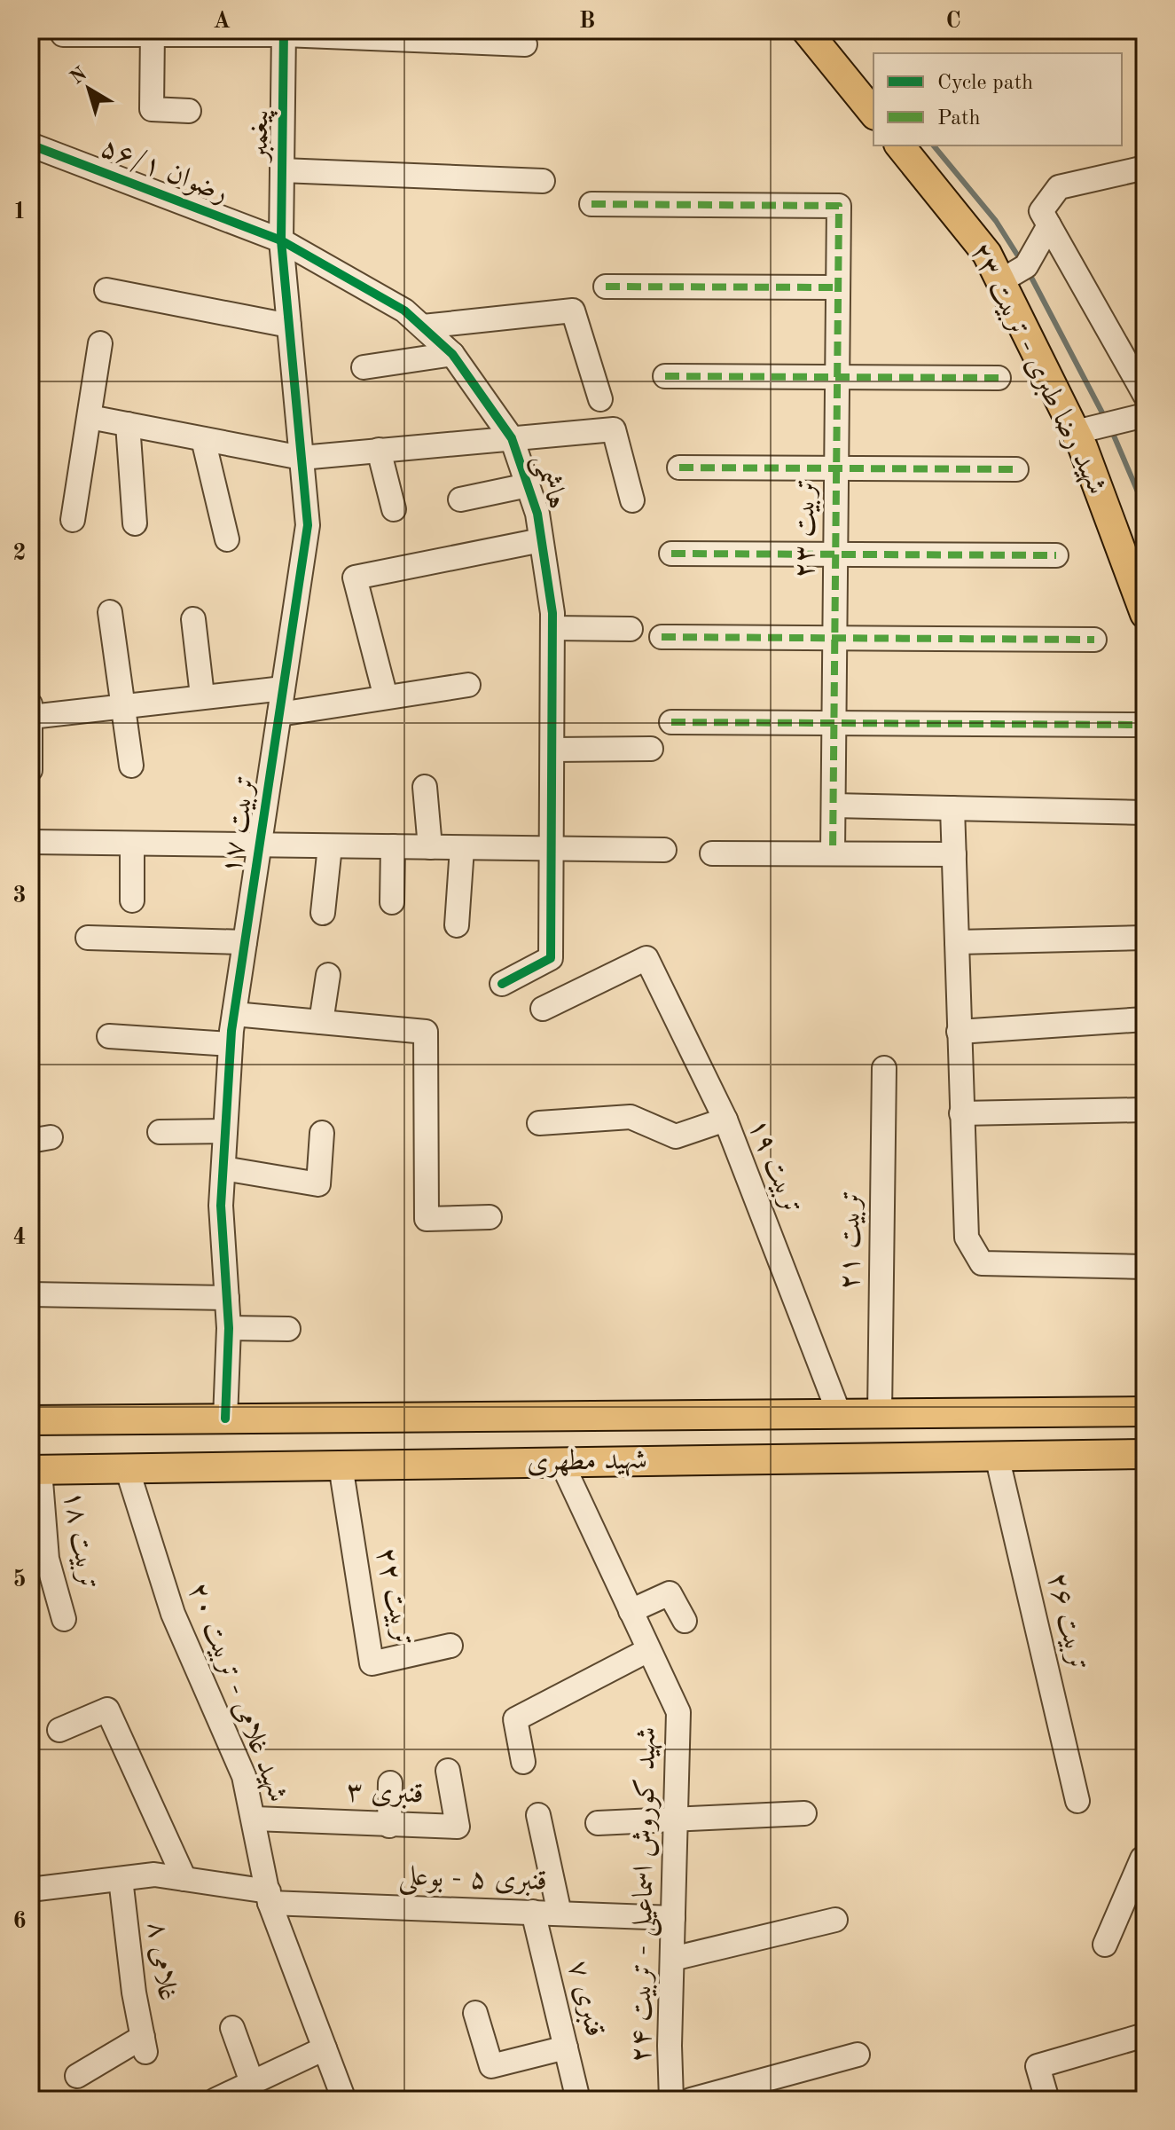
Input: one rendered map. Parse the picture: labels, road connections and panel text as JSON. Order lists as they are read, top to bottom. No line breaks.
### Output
{"streets":{"main road":["شهید رضا طبری - تربیت ۲۳","شهید مطهری"],"street":["پیغمبر","رضوان ۵۶/۱","هاشمی","تربیت ۲۳","تربیت ۱۷","تربیت ۱۹","تربیت ۲۱","تربیت ۱۸","تربیت ۲۲","تربیت ۲۶","شهید غلامی - تربیت ۲۰","قنبری ۳","قنبری ۵ - بوعلی","شهید کوروش اسماعیلی - تربیت ۲۴","غلامی ۸","قنبری ۷"]},"crossings":[["پیغمبر","رضوان ۵۶/۱"],["پیغمبر","هاشمی"],["پیغمبر","تربیت ۱۷"],["رضوان ۵۶/۱","هاشمی"],["رضوان ۵۶/۱","تربیت ۱۷"],["هاشمی","تربیت ۱۷"],["تربیت ۱۷","شهید مطهری"],["تربیت ۱۹","شهید مطهری"],["تربیت ۲۱","شهید مطهری"],["شهید مطهری","تربیت ۱۸"],["شهید مطهری","تربیت ۲۲"],["شهید مطهری","تربیت ۲۶"],["شهید مطهری","شهید غلامی - تربیت ۲۰"],["شهید مطهری","شهید کوروش اسماعیلی - تربیت ۲۴"],["شهید غلامی - تربیت ۲۰","قنبری ۳"],["شهید غلامی - تربیت ۲۰","قنبری ۵ - بوعلی"],["قنبری ۵ - بوعلی","شهید کوروش اسماعیلی - تربیت ۲۴"],["قنبری ۵ - بوعلی","غلامی ۸"],["قنبری ۵ - بوعلی","قنبری ۷"]],"legend":["Cycle path","Path"],"north":"top left","grid":{"columns":["A","B","C"],"rows":["1","2","3","4","5","6"]}}
